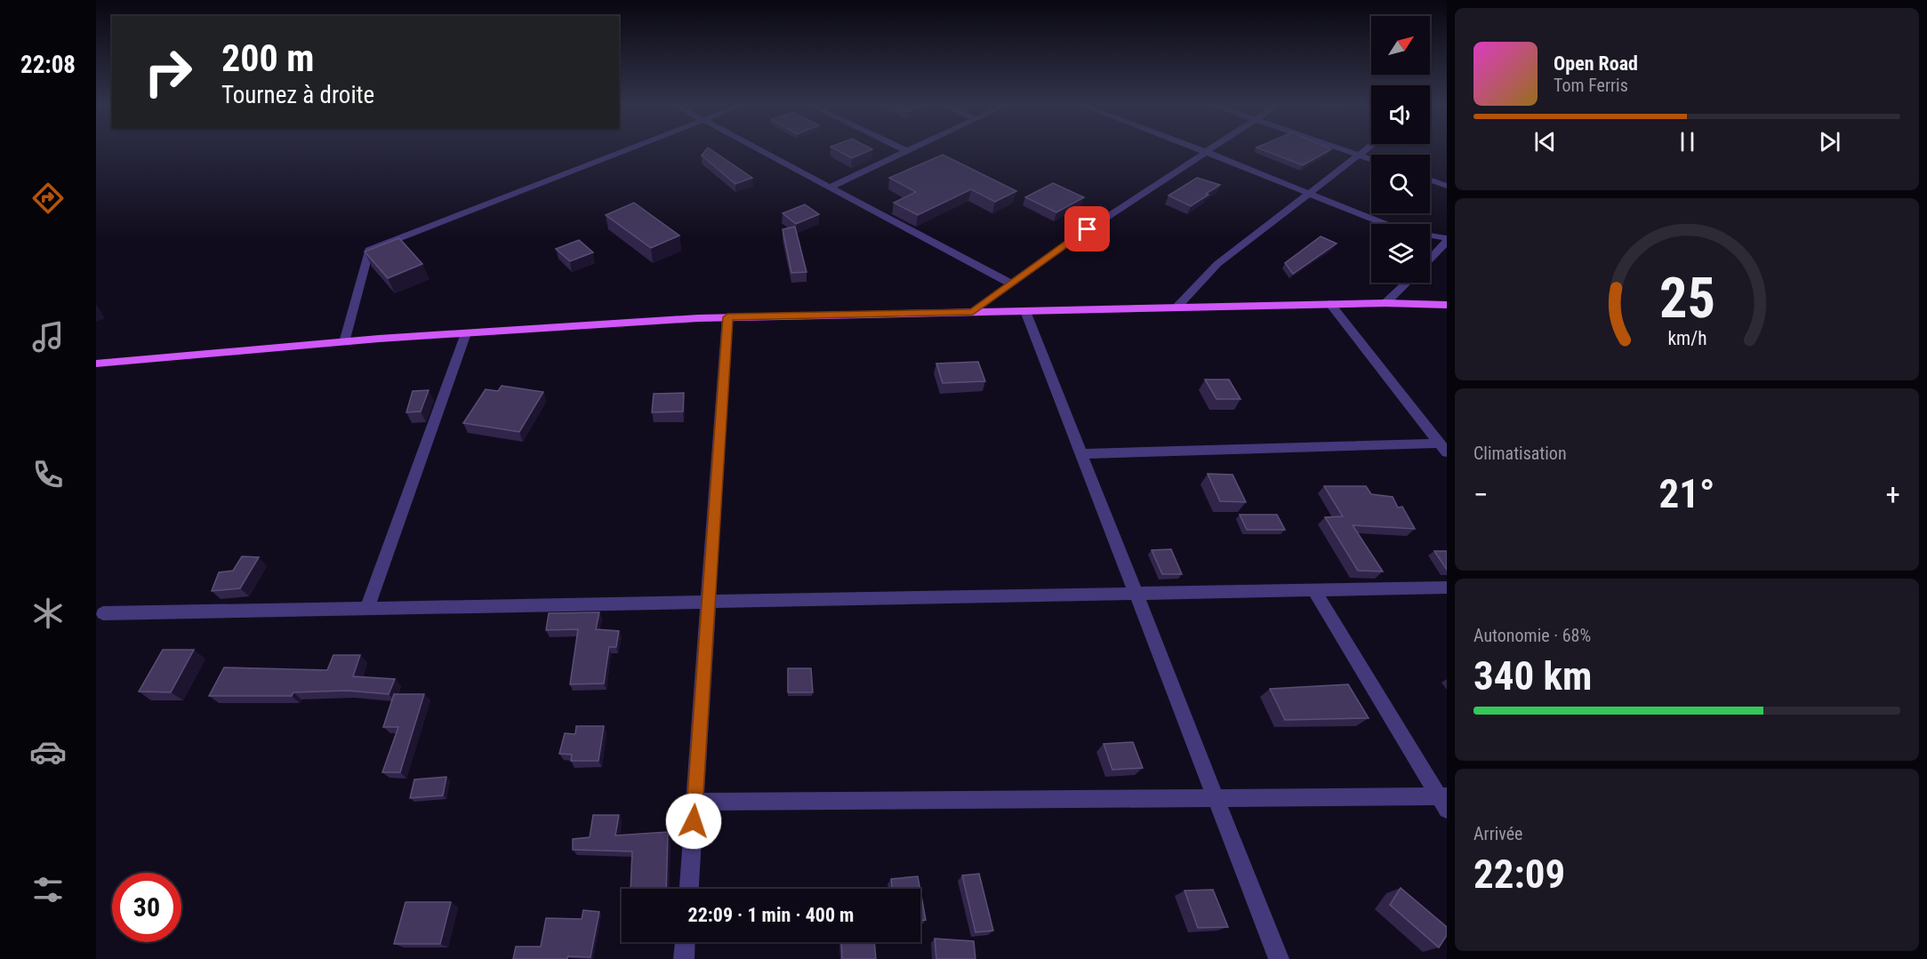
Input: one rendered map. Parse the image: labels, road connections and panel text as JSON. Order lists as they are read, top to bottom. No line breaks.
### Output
{"north":"top right","page":{"tabs":"22:08","turn":["200 m","Tournez à droite"],"song":["Open Road","Tom Ferris"],"tile":["Climatisation",["Autonomie · 68%","340 km"],["Arrivée","22:09"]],"heat":["−","21°","+"],"limit":"30","trip":"22:09 · 1 min · 400 m","gauge":["25","km/h"]}}
